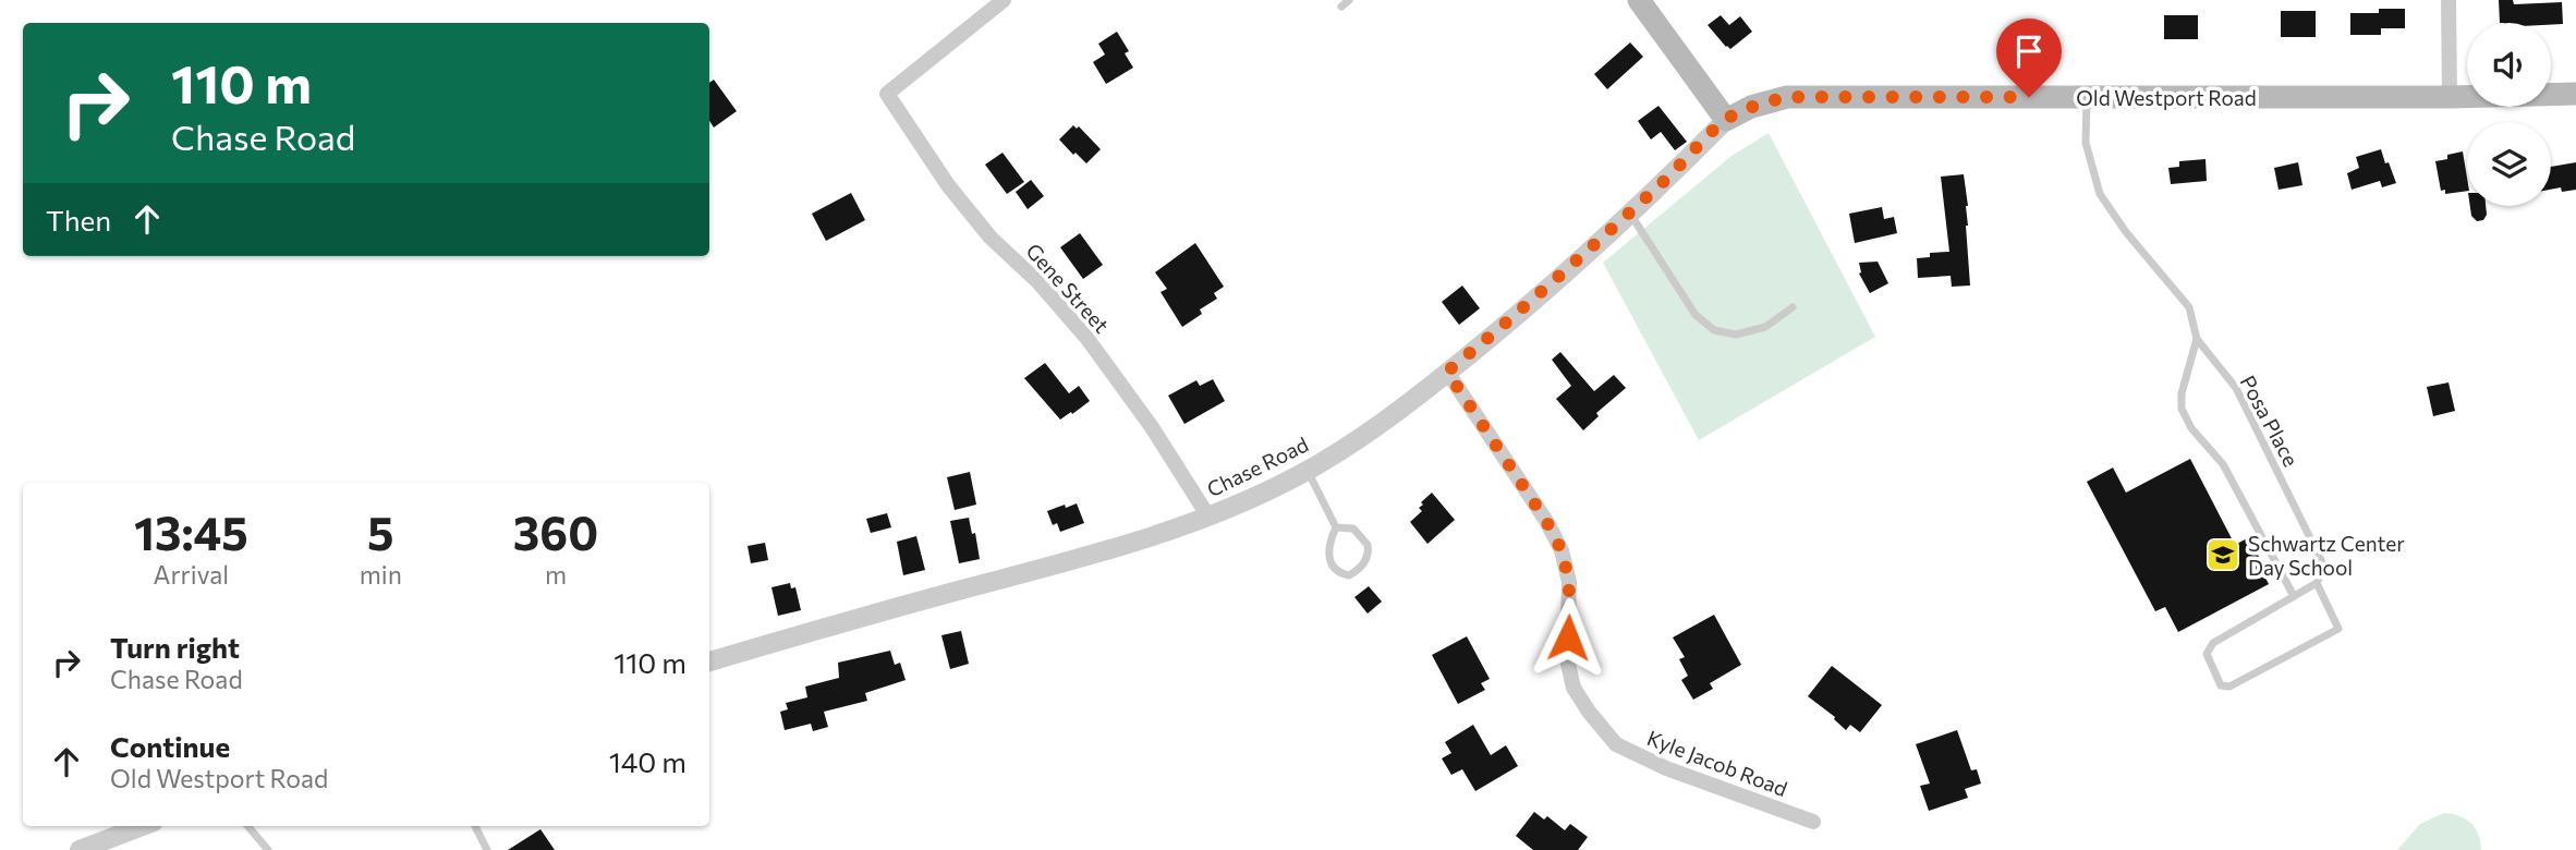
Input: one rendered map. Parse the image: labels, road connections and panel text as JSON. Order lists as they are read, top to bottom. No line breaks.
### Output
{"streets":{"main road":["Old Westport Road"],"street":["Gene Street","Chase Road","Kyle Jacob Road"],"lane":["Posa Place"]},"crossings":[["Old Westport Road","Posa Place"],["Old Westport Road","Chase Road"],["Gene Street","Chase Road"],["Chase Road","Kyle Jacob Road"]],"places":{"school or university":["Schwartz Center Day School"]},"page":{"turn":["110 m","Chase Road"],"then":"Then","eta":["13:45","Arrival","5","min","360","m"],"list":[{"name":"Turn right","note":"Chase Road","value":"110 m"},{"name":"Continue","note":"Old Westport Road","value":"140 m"}]}}
